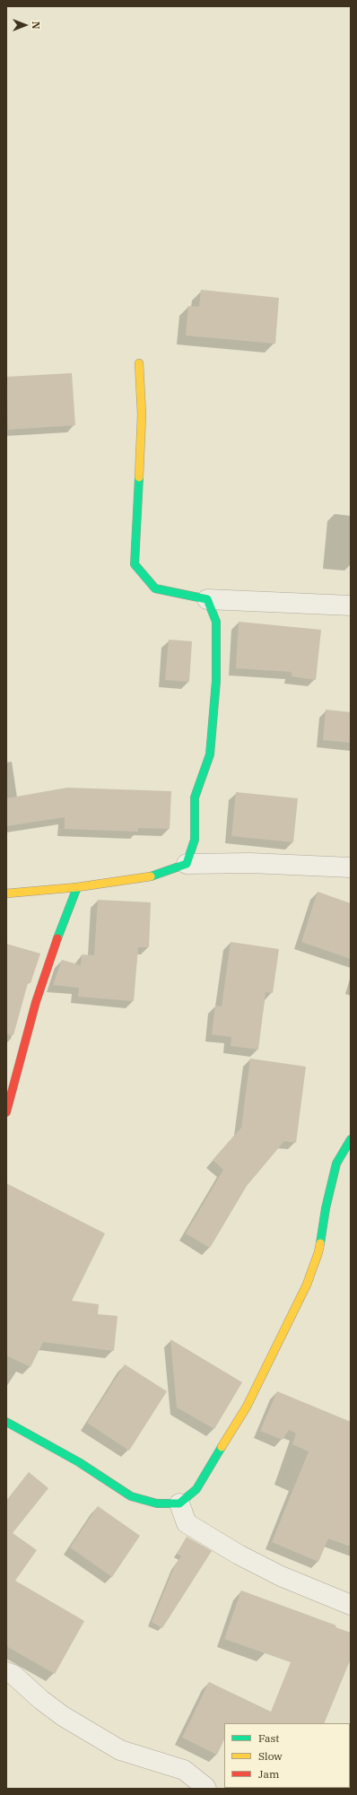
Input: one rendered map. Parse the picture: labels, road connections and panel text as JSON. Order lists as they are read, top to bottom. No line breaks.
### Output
{"legend":["Fast","Slow","Jam"],"north":"right"}
